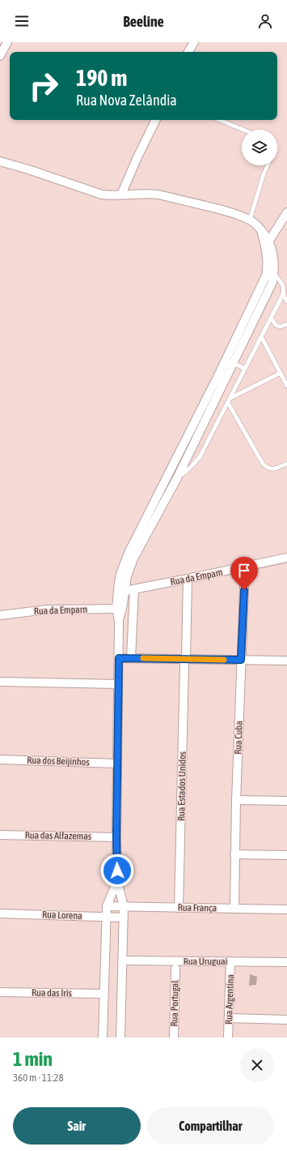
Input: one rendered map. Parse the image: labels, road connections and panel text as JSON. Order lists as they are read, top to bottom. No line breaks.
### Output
{"streets":{"street":["Rua da Empam","Rua da Emparn","Rua Cuba","Rua dos Beijinhos","Rua Estados Unidos","Rua das Alfazemas","Rua França","Rua Lorena","Rua Uruguai","Rua das Íris","Rua Argentina","Rua Portugal"]},"crossings":[["Rua da Empam","Rua Cuba"],["Rua da Empam","Rua Estados Unidos"],["Rua Cuba","Rua França"],["Rua Estados Unidos","Rua França"],["Rua Uruguai","Rua Argentina"]],"page":{"header":"Beeline","turn":["190 m","Rua Nova Zelândia"],"heading":["1 min","360 m · 11:28"],"buttons":["Sair","Compartilhar"]}}
